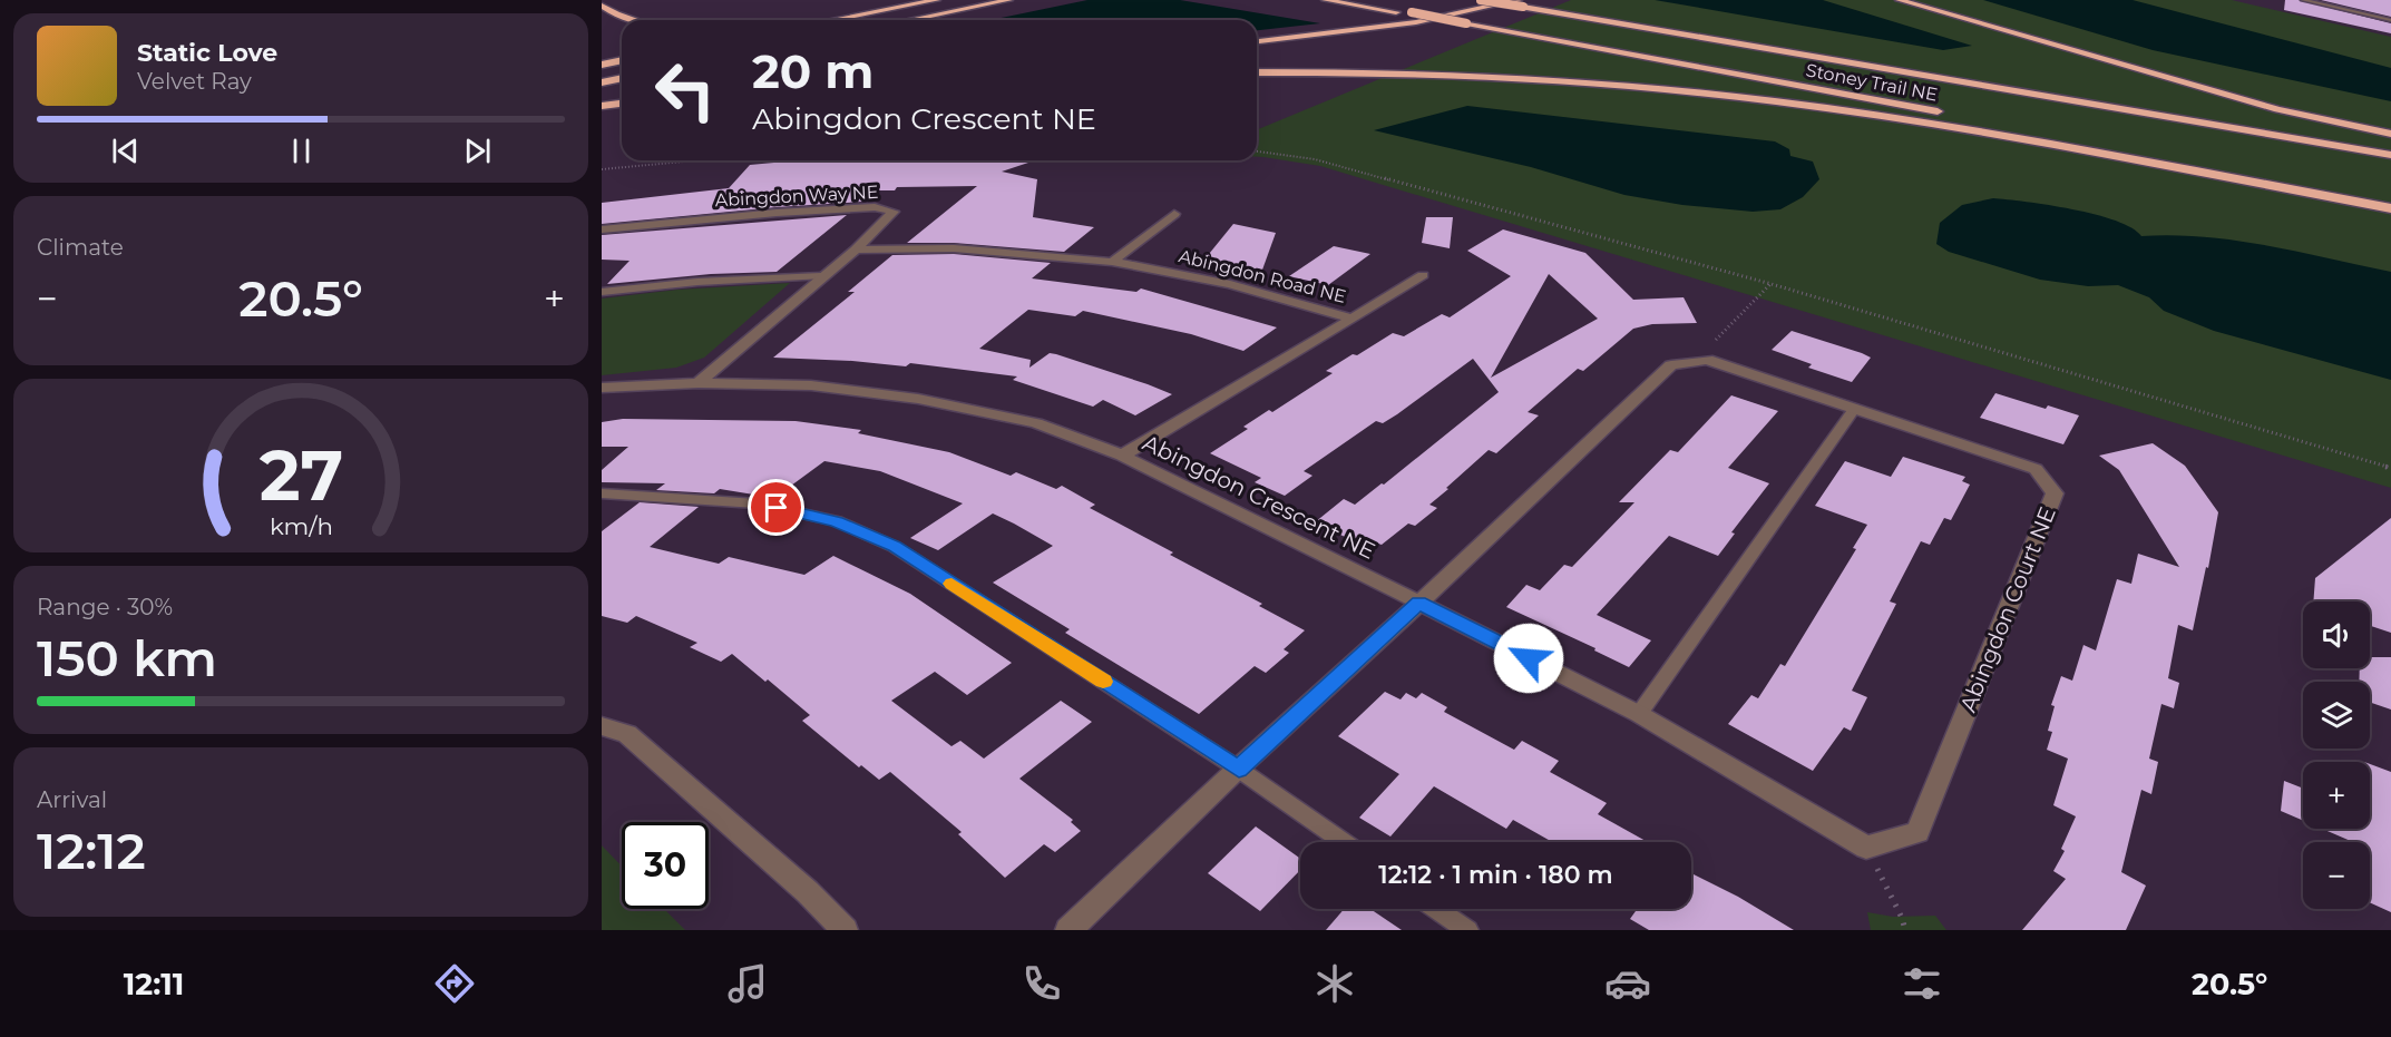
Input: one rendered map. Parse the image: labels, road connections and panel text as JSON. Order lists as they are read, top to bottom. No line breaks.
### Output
{"streets":{"highway":["Stoney Trail NE"],"street":["Abingdon Way NE","Abingdon Road NE","Abingdon Crescent NE","Abingdon Court NE"]},"crossings":[["Abingdon Way NE","Abingdon Road NE"],["Abingdon Way NE","Abingdon Crescent NE"],["Abingdon Road NE","Abingdon Crescent NE"],["Abingdon Crescent NE","Abingdon Court NE"]],"page":{"turn":["20 m","Abingdon Crescent NE"],"song":["Static Love","Velvet Ray"],"tile":["Climate",["Range · 30%","150 km"],["Arrival","12:12"]],"heat":["−","20.5°","+"],"map_buttons":["+","−"],"limit":"30","trip":"12:12 · 1 min · 180 m","tabs":["12:11","20.5°"],"gauge":["27","km/h"]}}
